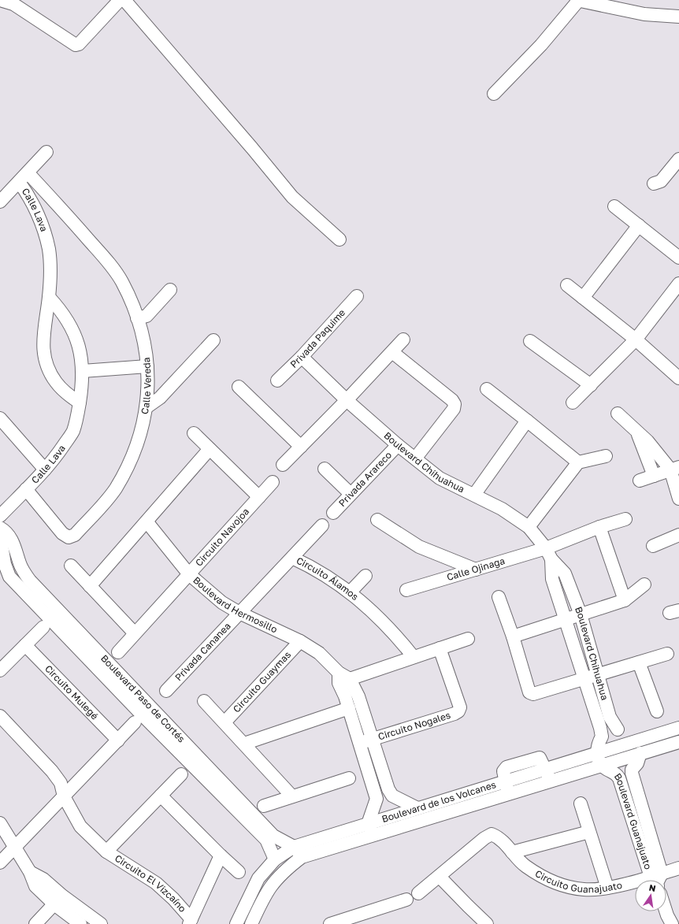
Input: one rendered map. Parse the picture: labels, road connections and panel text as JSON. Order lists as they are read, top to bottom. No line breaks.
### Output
{"streets":{"street":["Calle Lava","Privada Paquime","Calle Vereda","Boulevard Chihuahua","Privada Arareco","Circuito Navojoa","Calle Ojinaga","Circuito Álamos","Boulevard Hermosillo","Privada Cananea","Circuito Guaymas","Circuito Mulegé","Boulevard Paso de Cortés","Circuito Nogales","Boulevard de los Volcanes","Boulevard Guanajuato","Circuito Guanajuato","Circuito El Vizcaíno"]},"crossings":[["Calle Lava","Calle Vereda"],["Privada Paquime","Boulevard Chihuahua"],["Boulevard Chihuahua","Privada Arareco"],["Boulevard Chihuahua","Calle Ojinaga"],["Circuito Navojoa","Boulevard Hermosillo"],["Circuito Álamos","Boulevard Hermosillo"],["Circuito Álamos","Privada Cananea"],["Boulevard Hermosillo","Privada Cananea"],["Boulevard Hermosillo","Circuito Guaymas"],["Boulevard Hermosillo","Circuito Nogales"],["Boulevard Paso de Cortés","Boulevard de los Volcanes"],["Boulevard de los Volcanes","Boulevard Guanajuato"]],"north":"top"}
